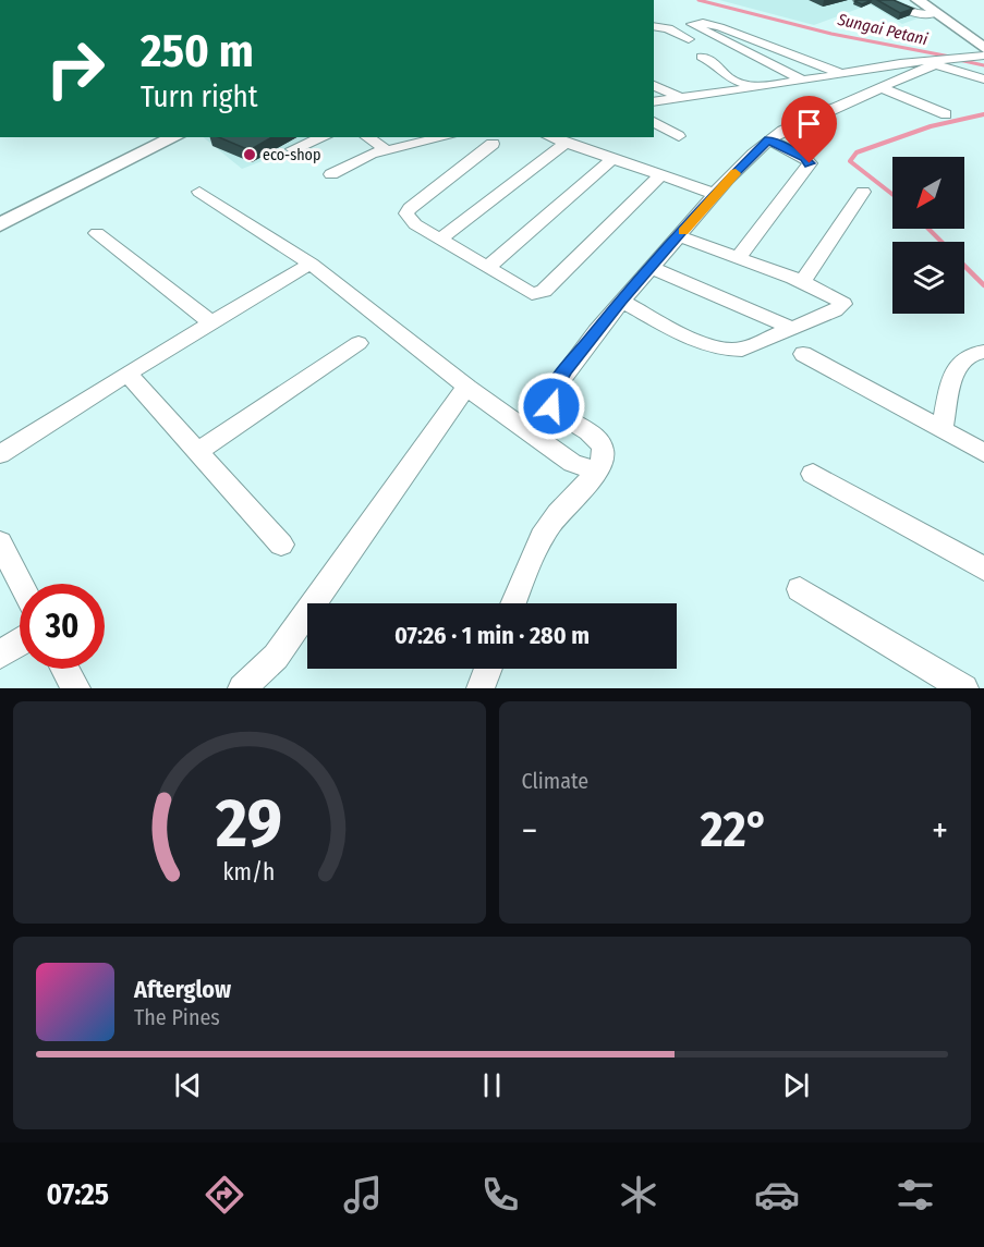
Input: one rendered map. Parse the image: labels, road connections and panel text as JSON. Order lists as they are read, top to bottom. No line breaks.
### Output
{"water":["Sungai Petani"],"places":["eco-shop"],"north":"bottom left","page":{"turn":["250 m","Turn right"],"limit":"30","trip":"07:26 · 1 min · 280 m","tile":"Climate","heat":["−","22°","+"],"song":["Afterglow","The Pines"],"tabs":"07:25","gauge":["29","km/h"]}}
